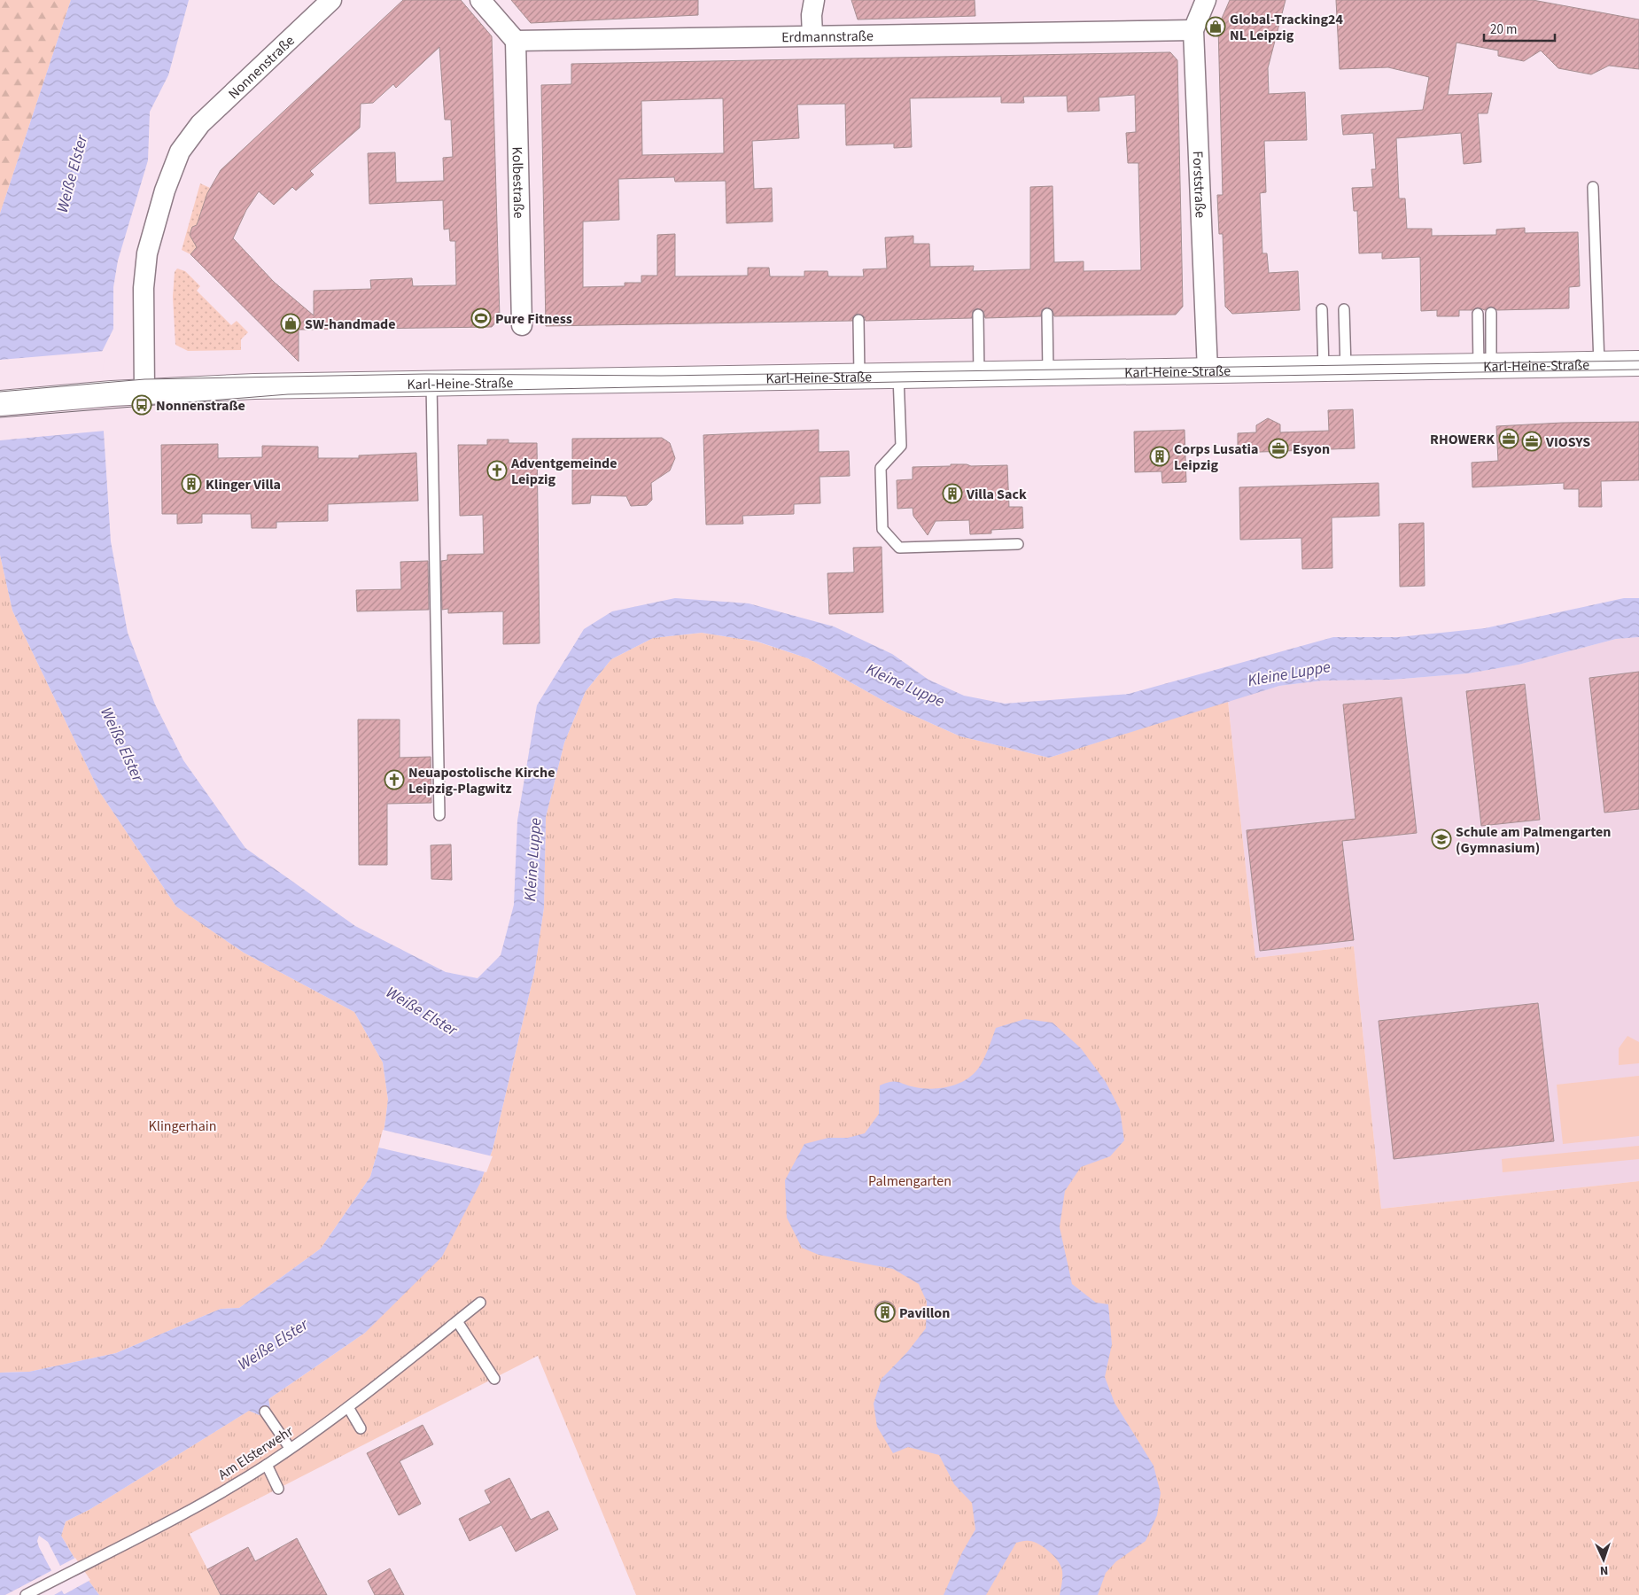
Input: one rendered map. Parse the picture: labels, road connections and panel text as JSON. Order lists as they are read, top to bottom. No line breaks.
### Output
{"streets":{"main road":["Karl-Heine-Straße"],"street":["Erdmannstraße","Nonnenstraße","Kolbestraße","Forststraße"],"lane":["Am Elsterwehr"]},"crossings":[["Erdmannstraße","Kolbestraße"],["Erdmannstraße","Forststraße"],["Nonnenstraße","Karl-Heine-Straße"],["Forststraße","Karl-Heine-Straße"]],"water":["Weiße Elster","Kleine Luppe"],"parks":["Klingerhain","Palmengarten"],"places":{"shop":["Global-Tracking24 NL Leipzig","SW-handmade"],"sports":["Pure Fitness"],"bus stop":["Nonnenstraße"],"office":["RHOWERK","VIOSYS","Esyon"],"building":["Corps Lusatia Leipzig","Klinger Villa","Villa Sack","Pavillon"],"church":["Adventgemeinde Leipzig","Neuapostolische Kirche Leipzig-Plagwitz"],"school or university":["Schule am Palmengarten (Gymnasium)"]},"scale_bar":"20 m","north":"bottom"}
